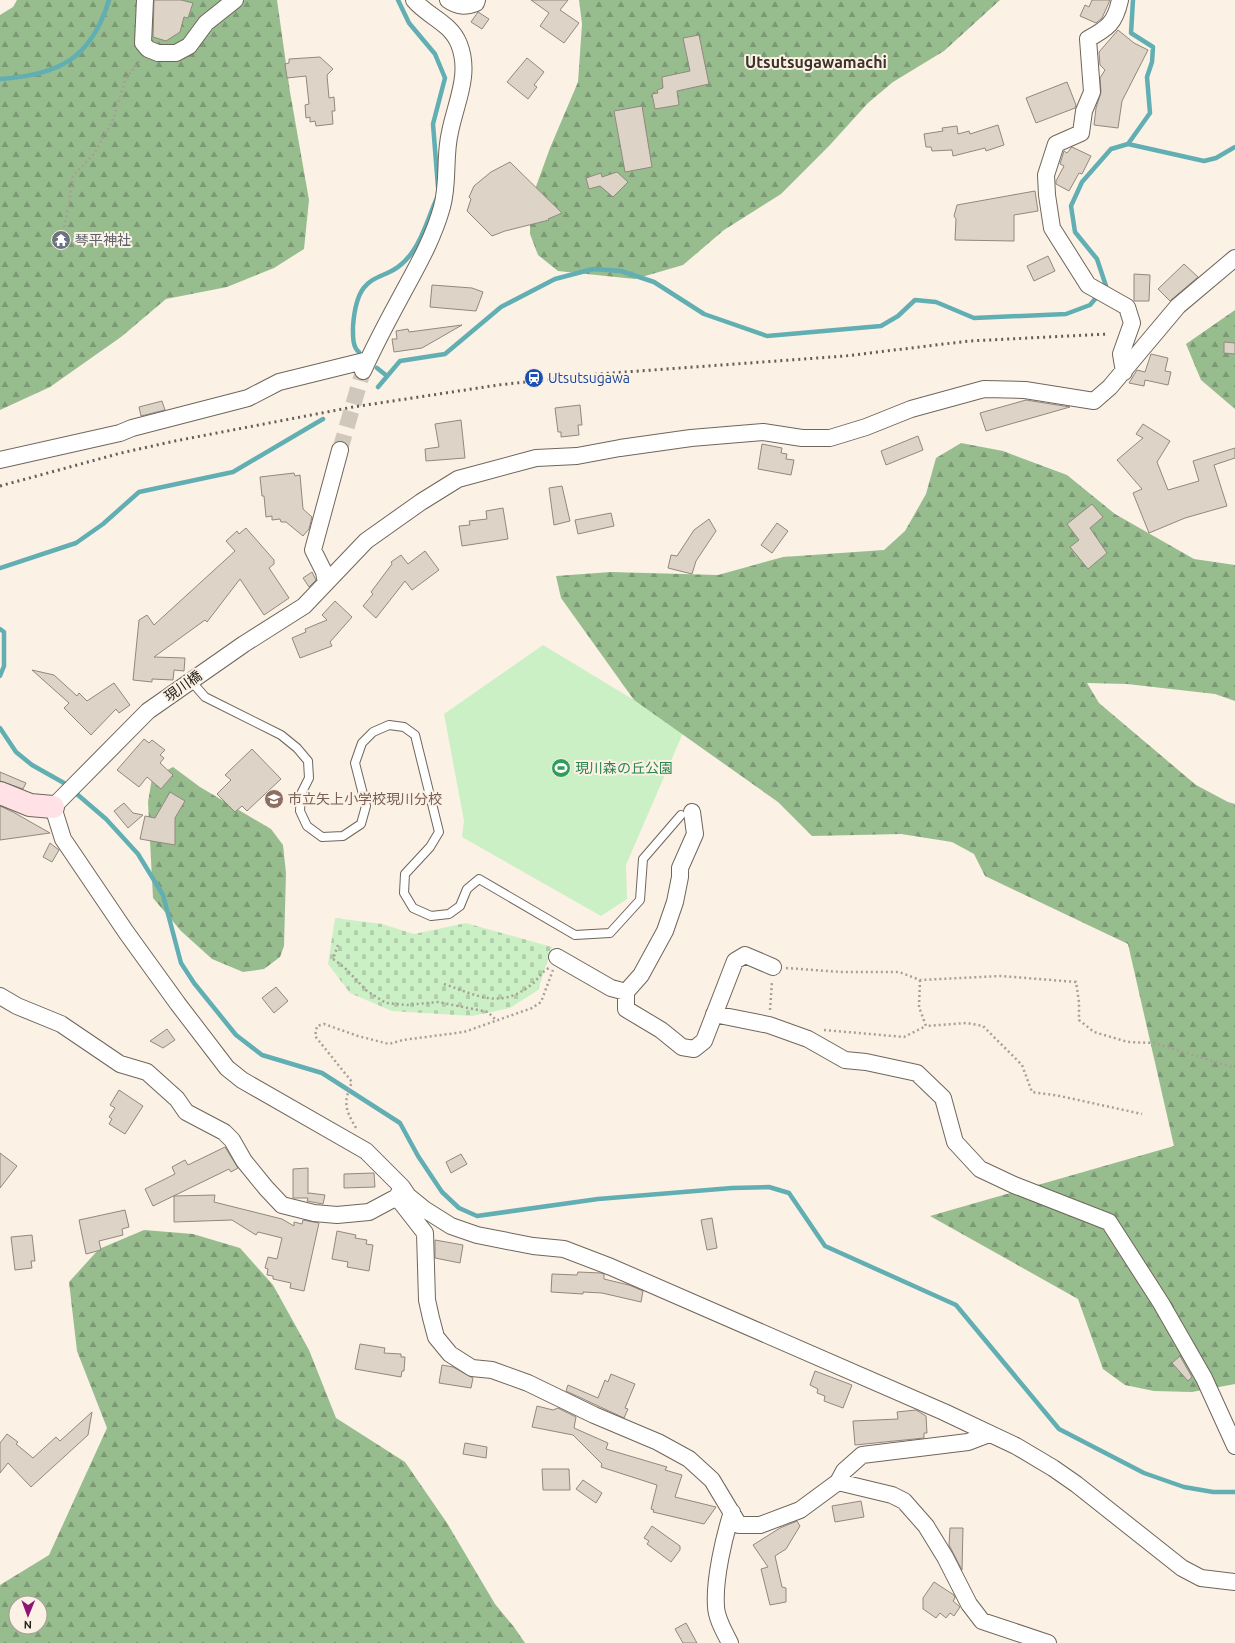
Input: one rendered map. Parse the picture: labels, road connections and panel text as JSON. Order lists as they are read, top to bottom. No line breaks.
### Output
{"streets":{"street":["現川橋"]},"districts":["Utsutsugawamachi"],"places":{"temple":["琴平神社"],"station":["Utsutsugawa"],"sports":["現川森の丘公園"],"school or university":["市立矢上小学校現川分校"]},"north":"bottom"}
